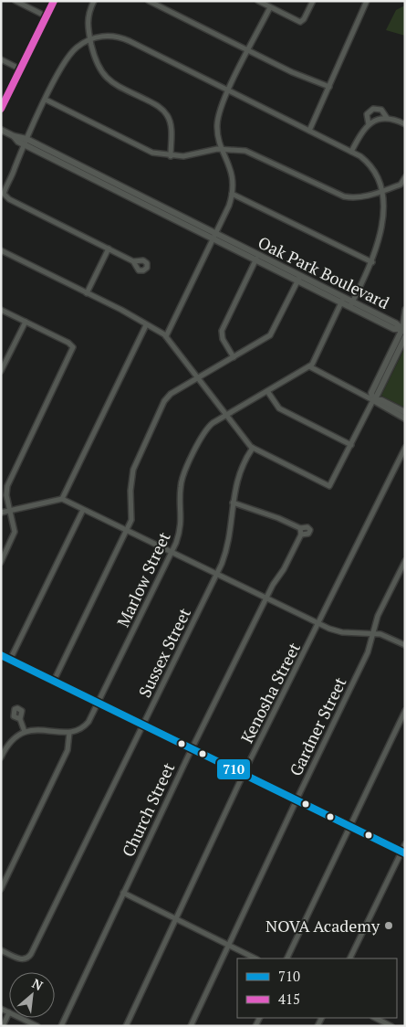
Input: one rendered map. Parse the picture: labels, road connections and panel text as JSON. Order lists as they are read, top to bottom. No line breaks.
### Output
{"streets":{"street":["Oak Park Boulevard","Marlow Street","Sussex Street","Kenosha Street","Gardner Street","Church Street"]},"crossings":[["Oak Park Boulevard","Marlow Street"]],"places":["NOVA Academy"],"lines":["transit line 415","transit line 710"],"legend":["710","415"],"north":"top right"}
